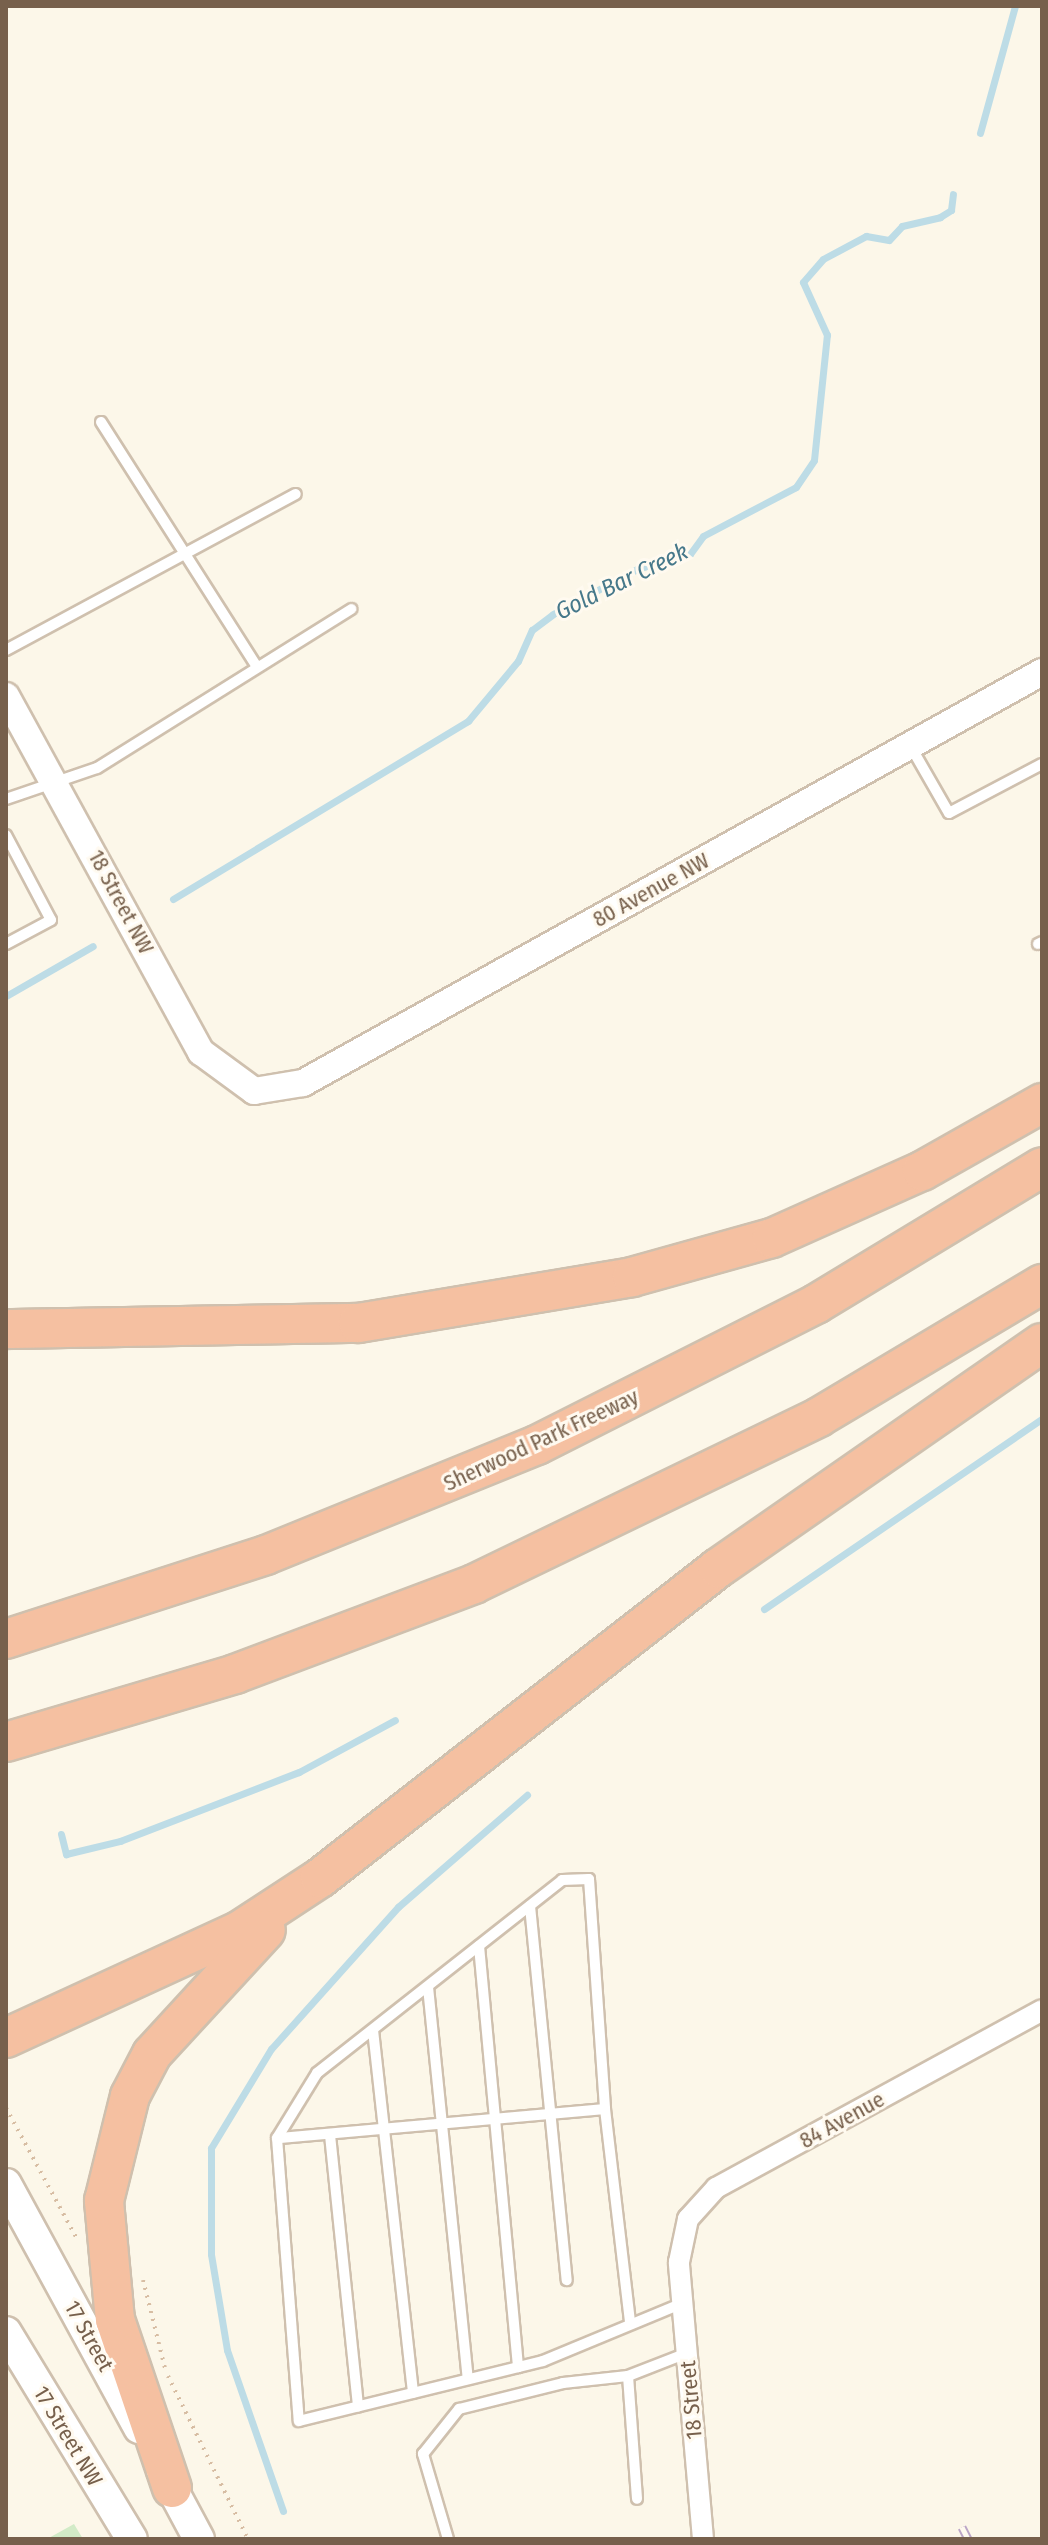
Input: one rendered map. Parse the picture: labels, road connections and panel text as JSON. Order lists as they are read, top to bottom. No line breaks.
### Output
{"streets":{"highway":["Sherwood Park Freeway"],"main road":["17 Street","17 Street NW"],"street":["80 Avenue NW","18 Street NW","84 Avenue","18 Street"]},"crossings":[["80 Avenue NW","18 Street NW"],["84 Avenue","18 Street"]],"water":["Gold Bar Creek"]}
